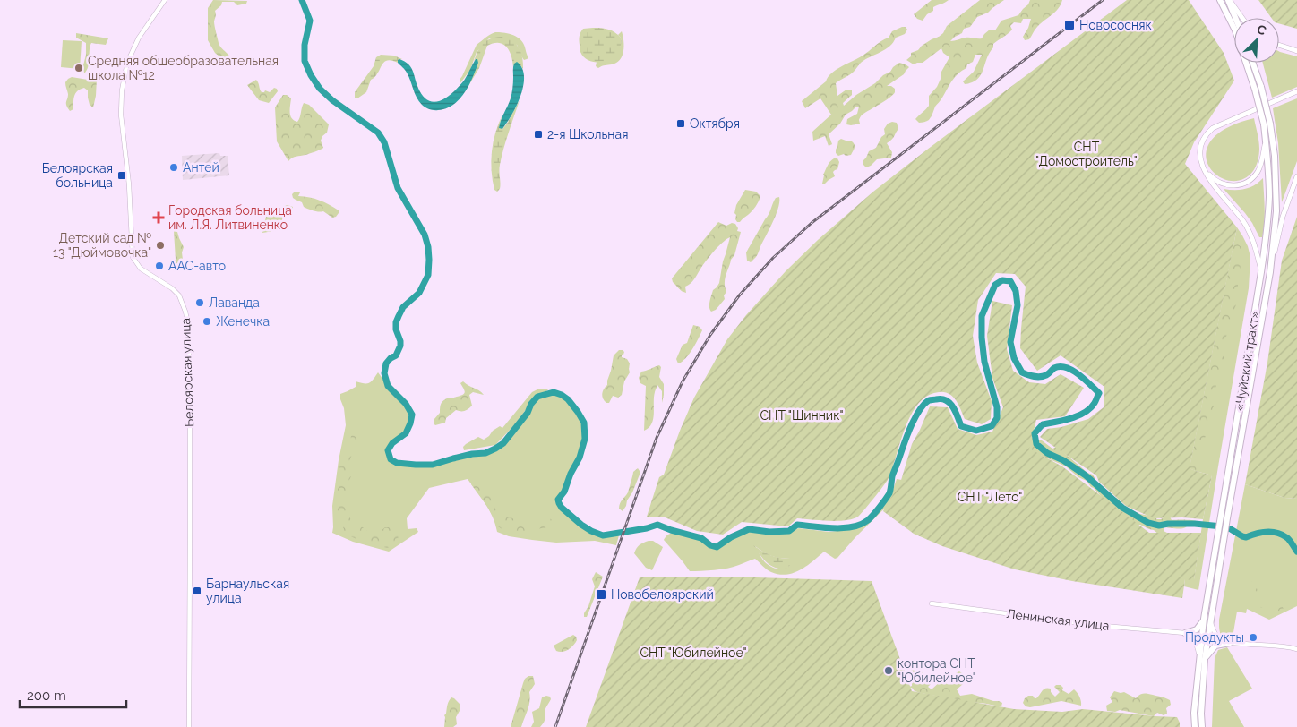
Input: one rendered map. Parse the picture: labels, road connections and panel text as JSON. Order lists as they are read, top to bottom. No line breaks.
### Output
{"streets":{"highway":["«Чуйский тракт»"],"street":["Белоярская улица","Ленинская улица"]},"parks":["СНТ \"Домостроитель\"","СНТ \"Шинник\"","СНТ \"Лето\"","СНТ \"Юбилейное\""],"places":{"transit":["Новососняк","Октября","2-я Школьная","Белоярская больница","Барнаульская улица","Новобелоярский"],"other":["Средняя общеобразовательная школа №12","Антей","Детский сад № 13 \"Дюймовочка\"","ААС-авто","Лаванда","Женечка","Продукты","контора СНТ \"Юбилейное\""],"health":["Городская больница им. Л.Я. Литвиненко"]},"scale_bar":"200 m","north":"top right"}
